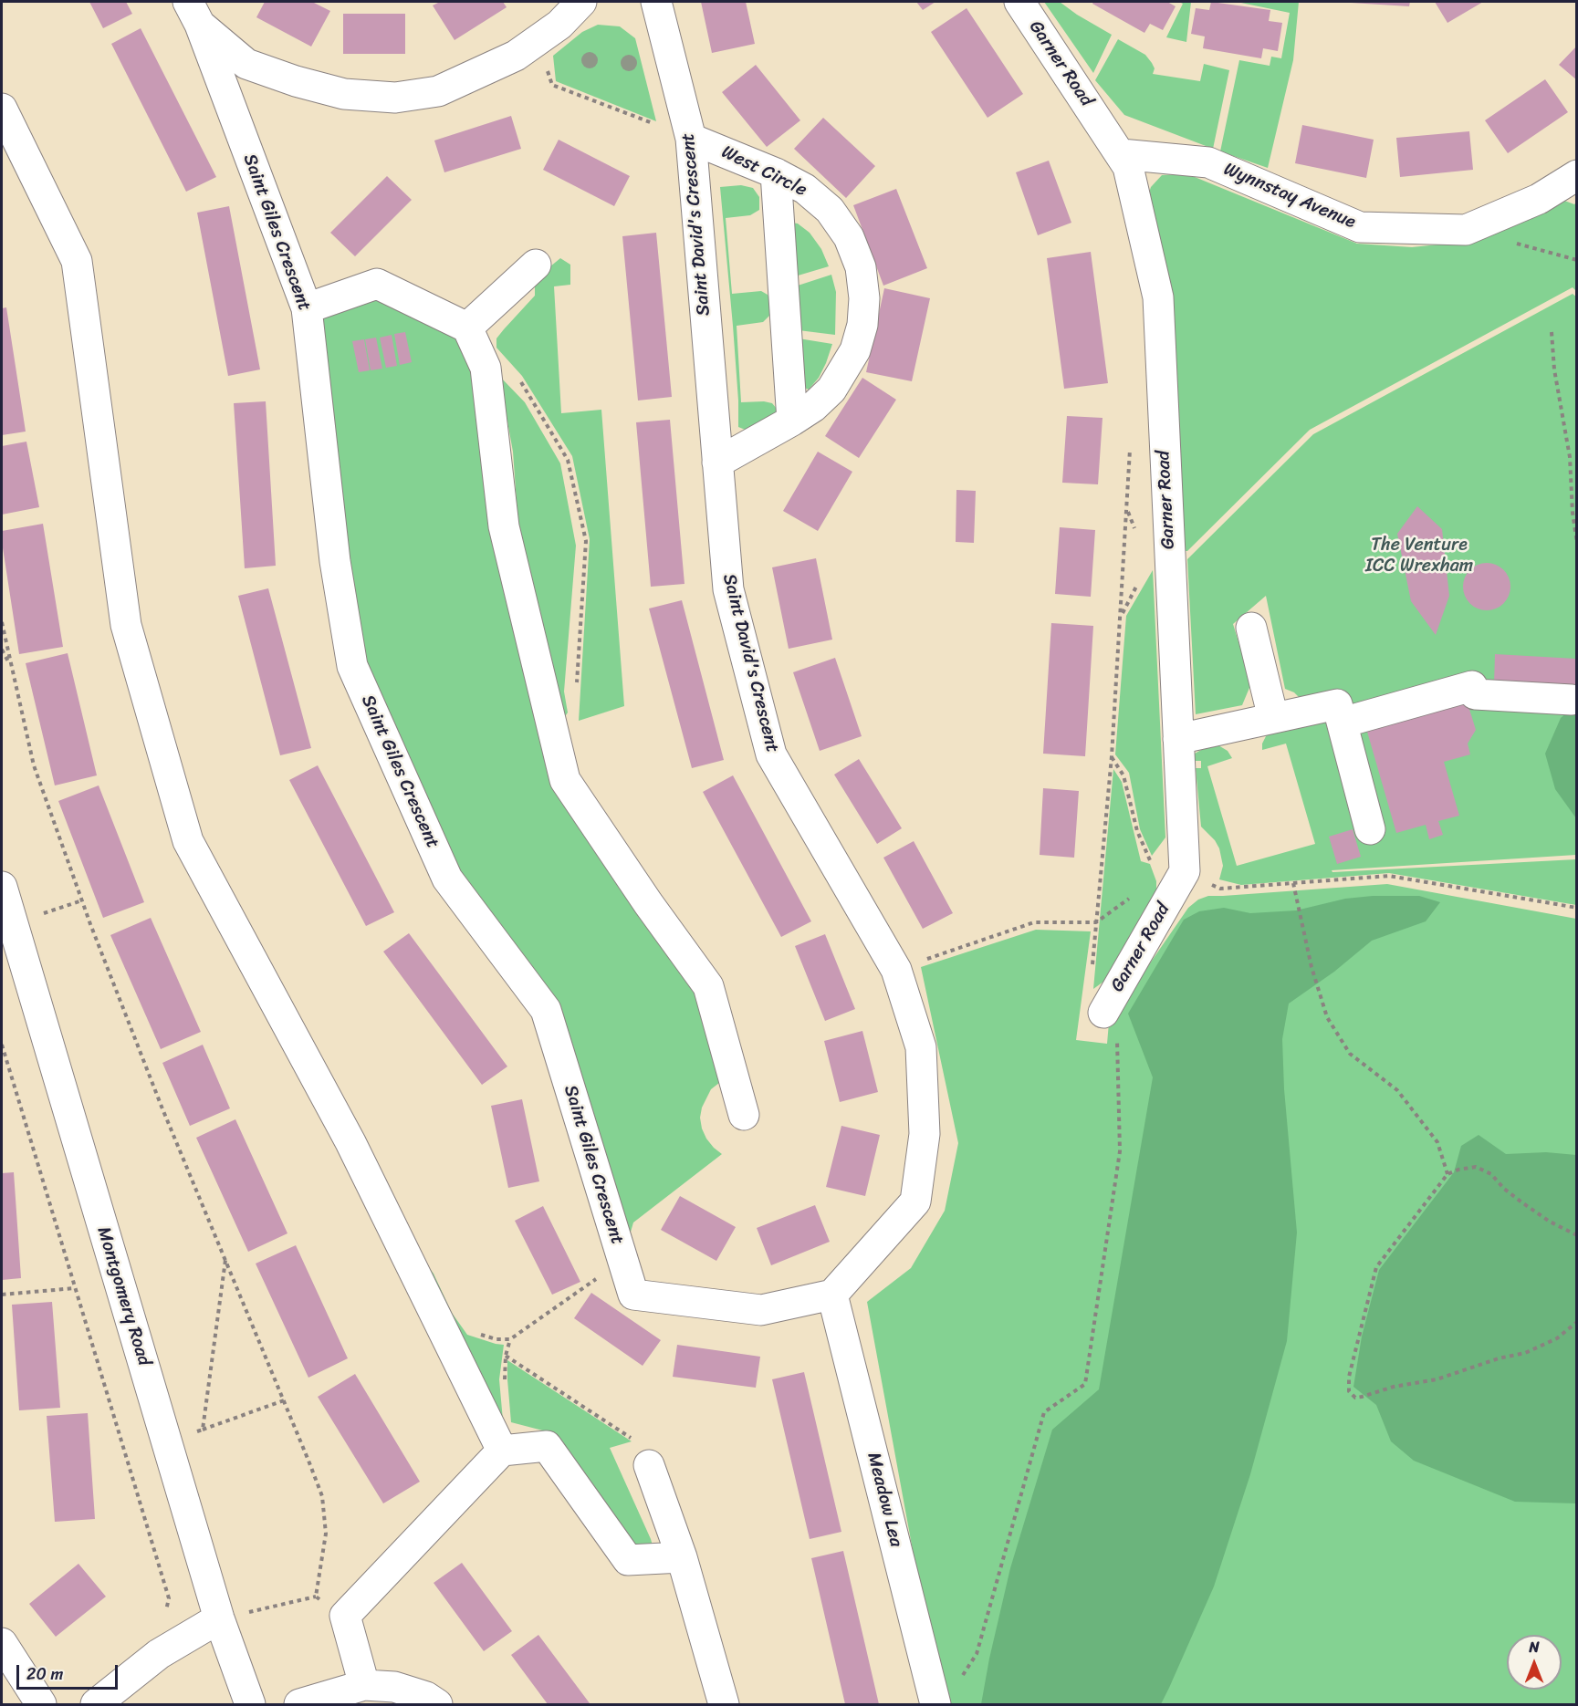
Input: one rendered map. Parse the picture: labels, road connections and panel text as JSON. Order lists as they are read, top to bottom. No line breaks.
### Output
{"streets":{"street":["Garner Road","West Circle","Wynnstay Avenue","Saint David's Crescent","Saint Giles Crescent","Montgomery Road","Meadow Lea"]},"crossings":[["Garner Road","Wynnstay Avenue"],["West Circle","Saint David's Crescent"],["Saint David's Crescent","Saint Giles Crescent"],["Saint David's Crescent","Meadow Lea"],["Saint Giles Crescent","Meadow Lea"]],"parks":["The Venture ICC Wrexham"],"scale_bar":"20 m","north":"top"}
